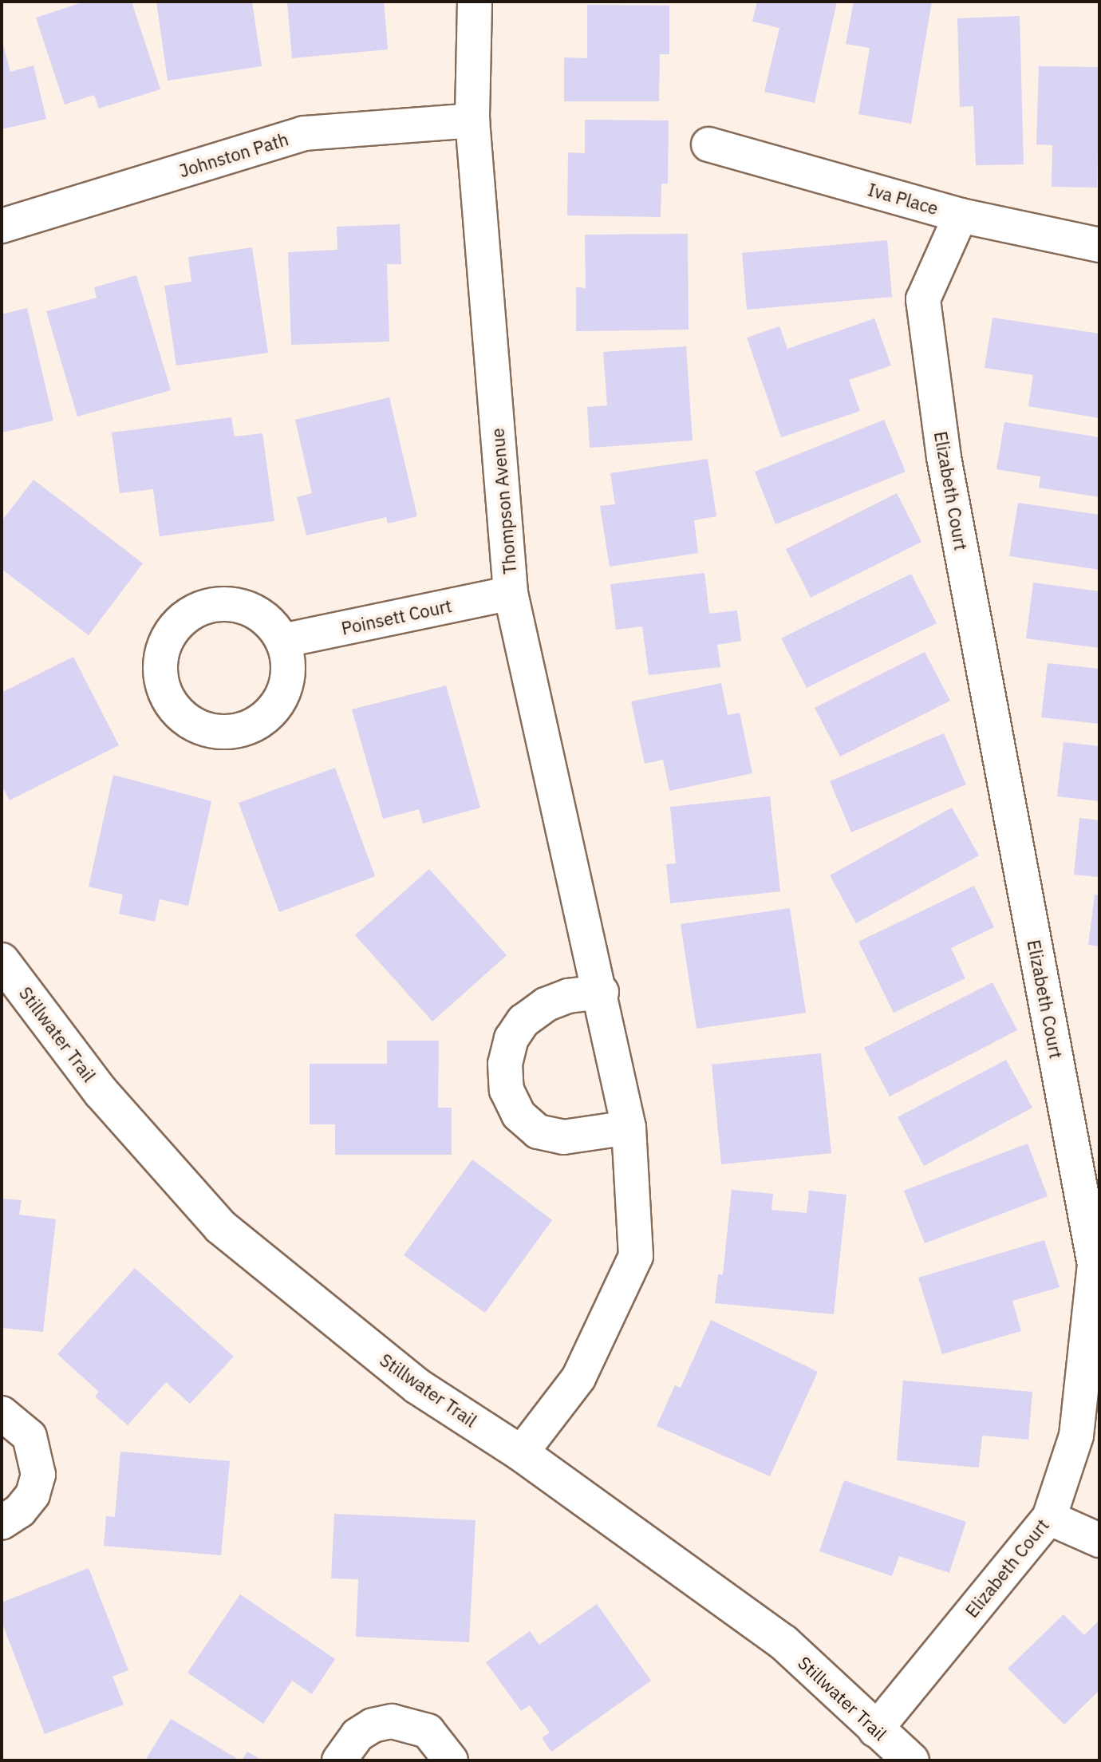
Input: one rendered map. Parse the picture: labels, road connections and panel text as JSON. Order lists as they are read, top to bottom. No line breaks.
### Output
{"streets":{"street":["Johnston Path","Iva Place","Elizabeth Court","Thompson Avenue","Poinsett Court","Stillwater Trail"]},"crossings":[["Johnston Path","Thompson Avenue"],["Iva Place","Elizabeth Court"],["Elizabeth Court","Stillwater Trail"],["Thompson Avenue","Poinsett Court"],["Thompson Avenue","Stillwater Trail"]]}
